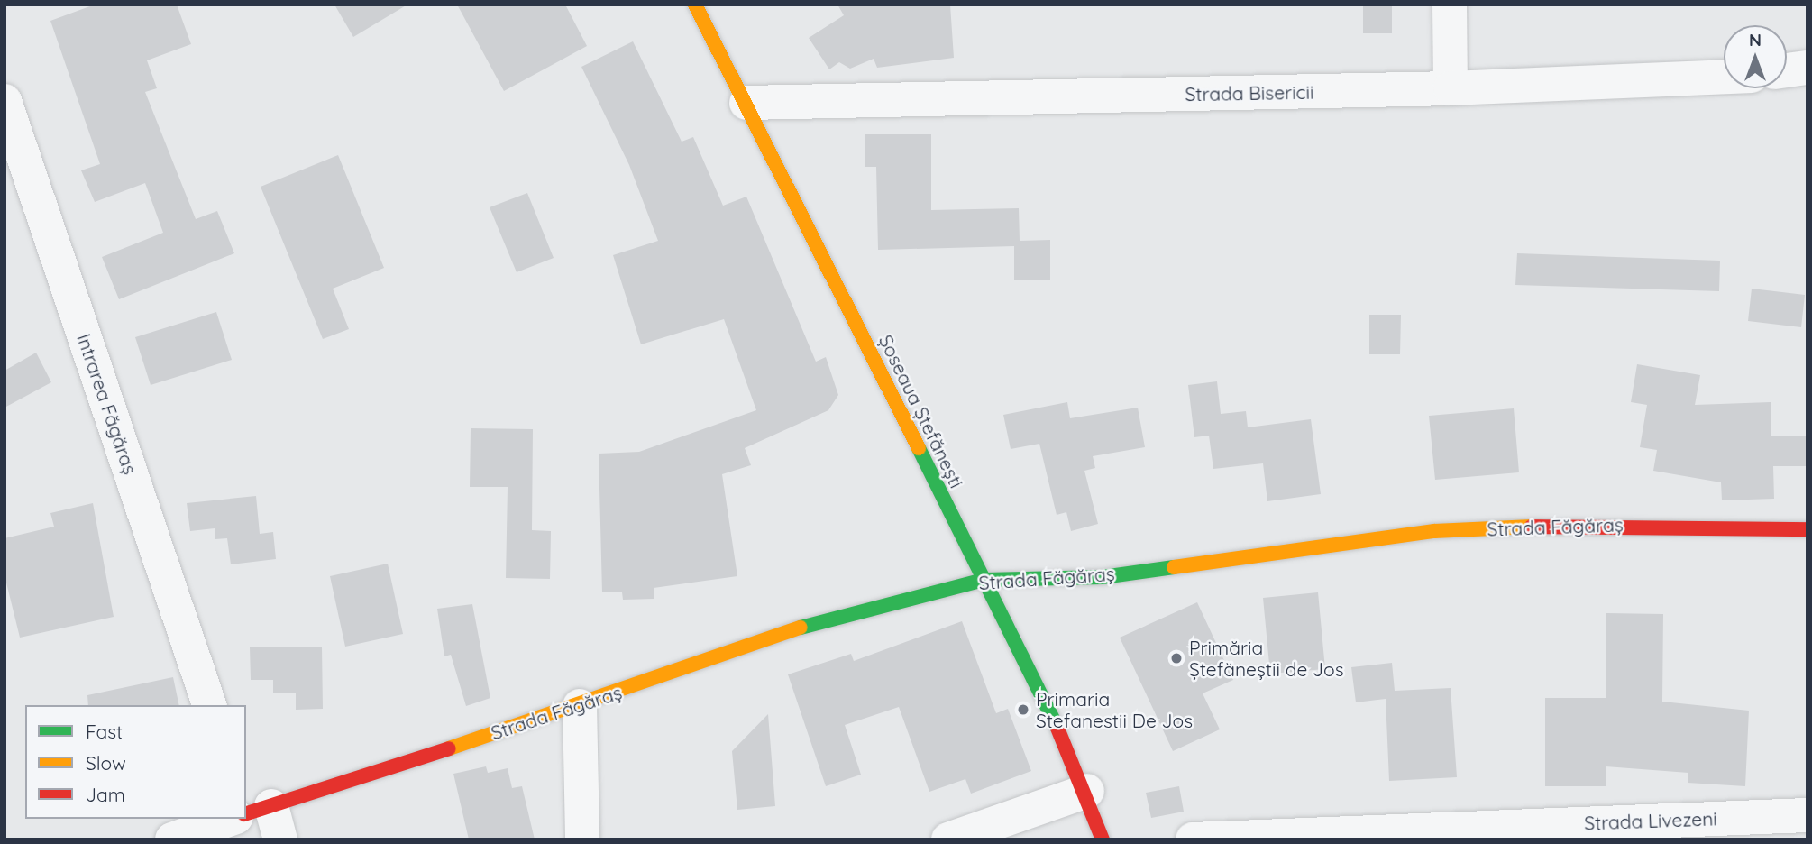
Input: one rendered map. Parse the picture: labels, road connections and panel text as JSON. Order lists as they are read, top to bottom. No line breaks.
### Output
{"streets":{"street":["Strada Bisericii","Intrarea Făgăraș","Șoseaua Ștefănești","Strada Făgăraș","Strada Livezeni"]},"crossings":[["Strada Bisericii","Șoseaua Ștefănești"],["Șoseaua Ștefănești","Strada Făgăraș"]],"places":["Primăria Ștefăneștii de Jos","Primaria Stefanestii De Jos"],"legend":["Fast","Slow","Jam"],"north":"top"}
